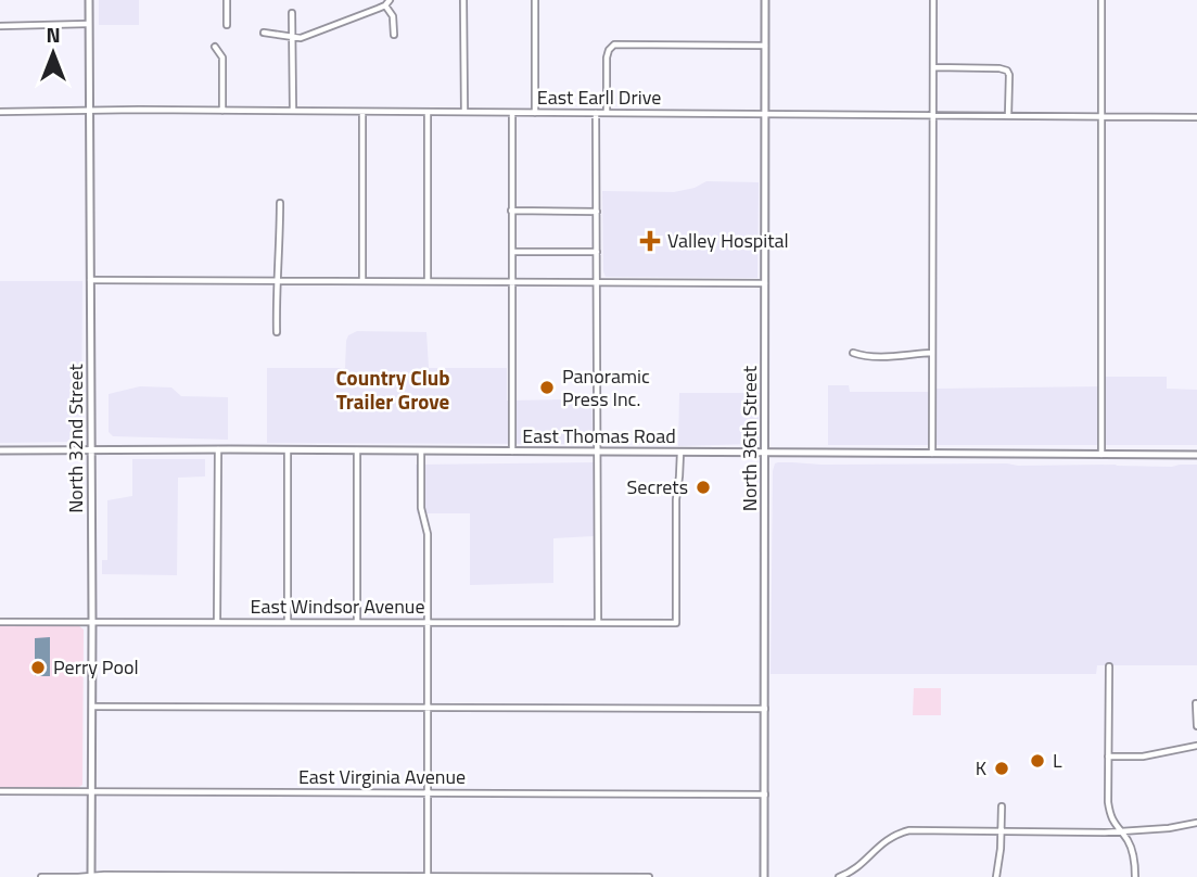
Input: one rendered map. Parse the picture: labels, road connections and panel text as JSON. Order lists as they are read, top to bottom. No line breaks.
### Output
{"streets":{"main road":["East Thomas Road","North 32nd Street","North 36th Street"],"street":["East Earll Drive","East Windsor Avenue","East Virginia Avenue"]},"crossings":[["East Earll Drive","North 32nd Street"],["East Earll Drive","North 36th Street"],["East Thomas Road","North 32nd Street"],["East Thomas Road","North 36th Street"],["East Thomas Road","East Windsor Avenue"],["North 32nd Street","East Windsor Avenue"],["North 32nd Street","East Virginia Avenue"],["North 36th Street","East Virginia Avenue"]],"districts":["Country Club Trailer Grove"],"places":{"health":["Valley Hospital"],"other":["Panoramic Press Inc.","Secrets","Perry Pool","L","K"]},"north":"top"}
